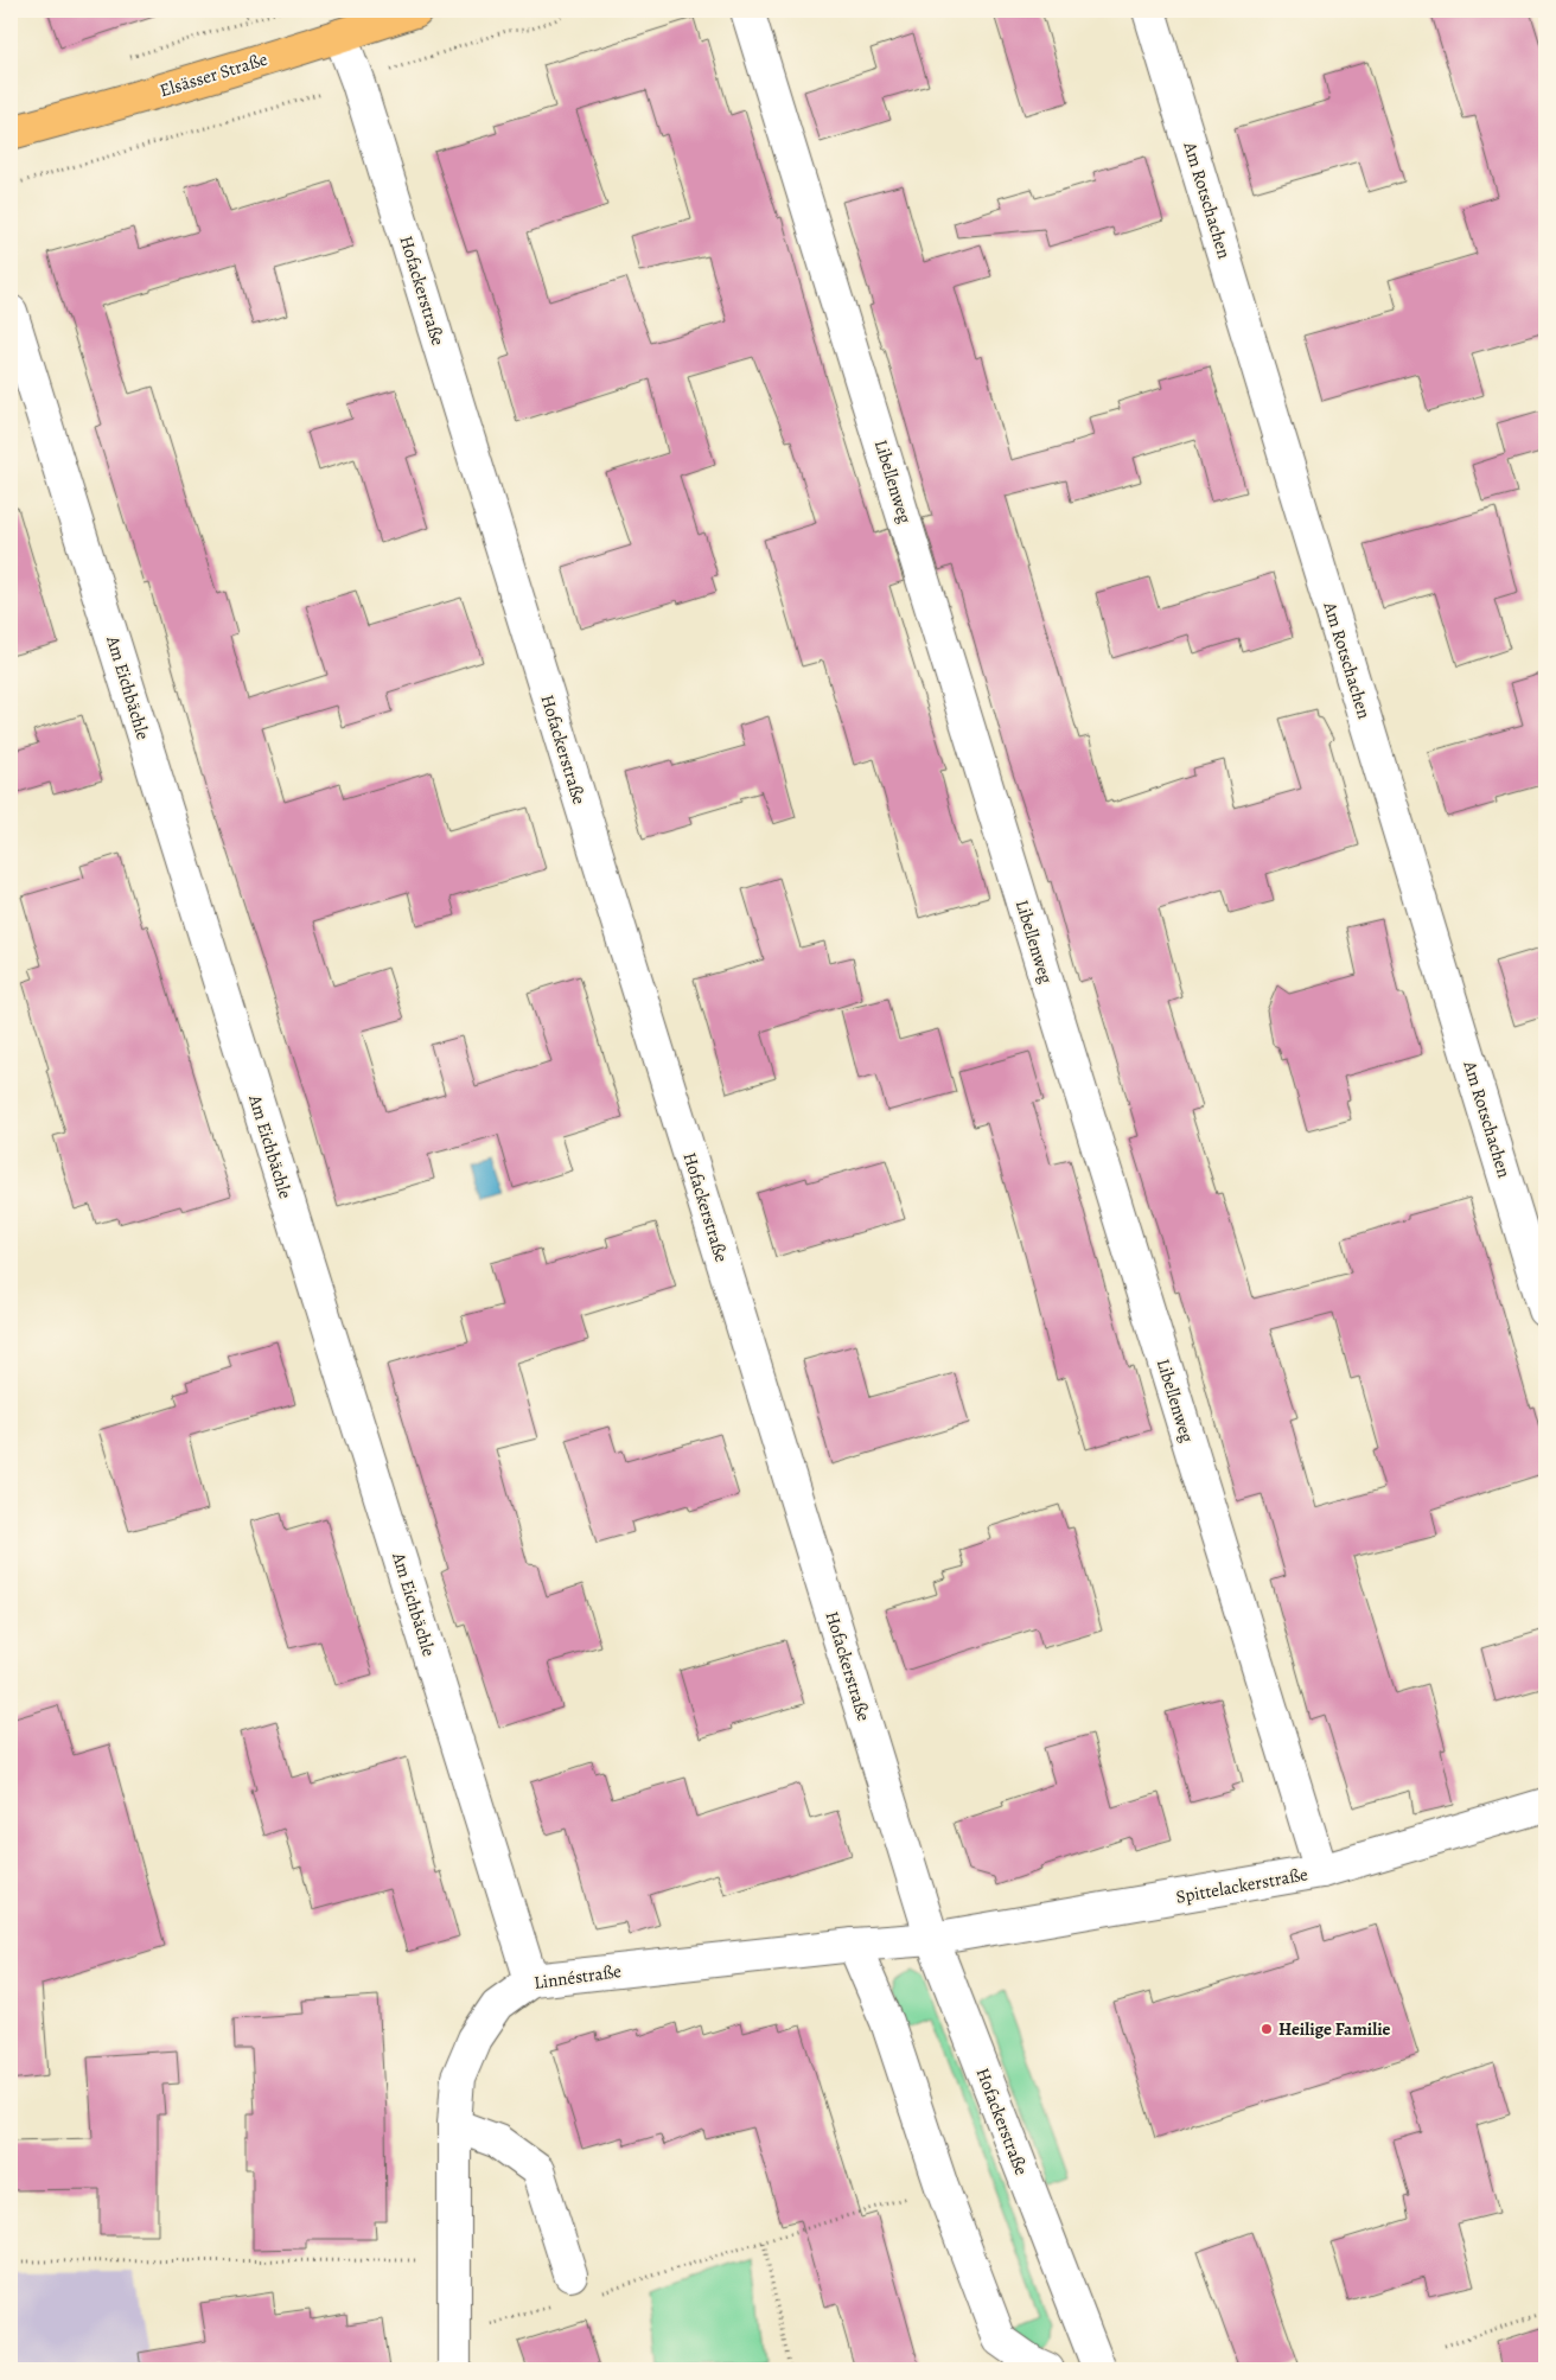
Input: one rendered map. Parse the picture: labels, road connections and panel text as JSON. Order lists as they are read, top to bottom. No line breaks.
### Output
{"streets":{"main road":["Elsässer Straße"],"street":["Am Rotschachen","Hofackerstraße","Libellenweg","Am Eichbächle","Spittelackerstraße","Linnéstraße"]},"crossings":[["Elsässer Straße","Hofackerstraße"],["Hofackerstraße","Spittelackerstraße"],["Hofackerstraße","Linnéstraße"],["Libellenweg","Spittelackerstraße"],["Am Eichbächle","Linnéstraße"],["Spittelackerstraße","Linnéstraße"]],"places":["Heilige Familie"]}
